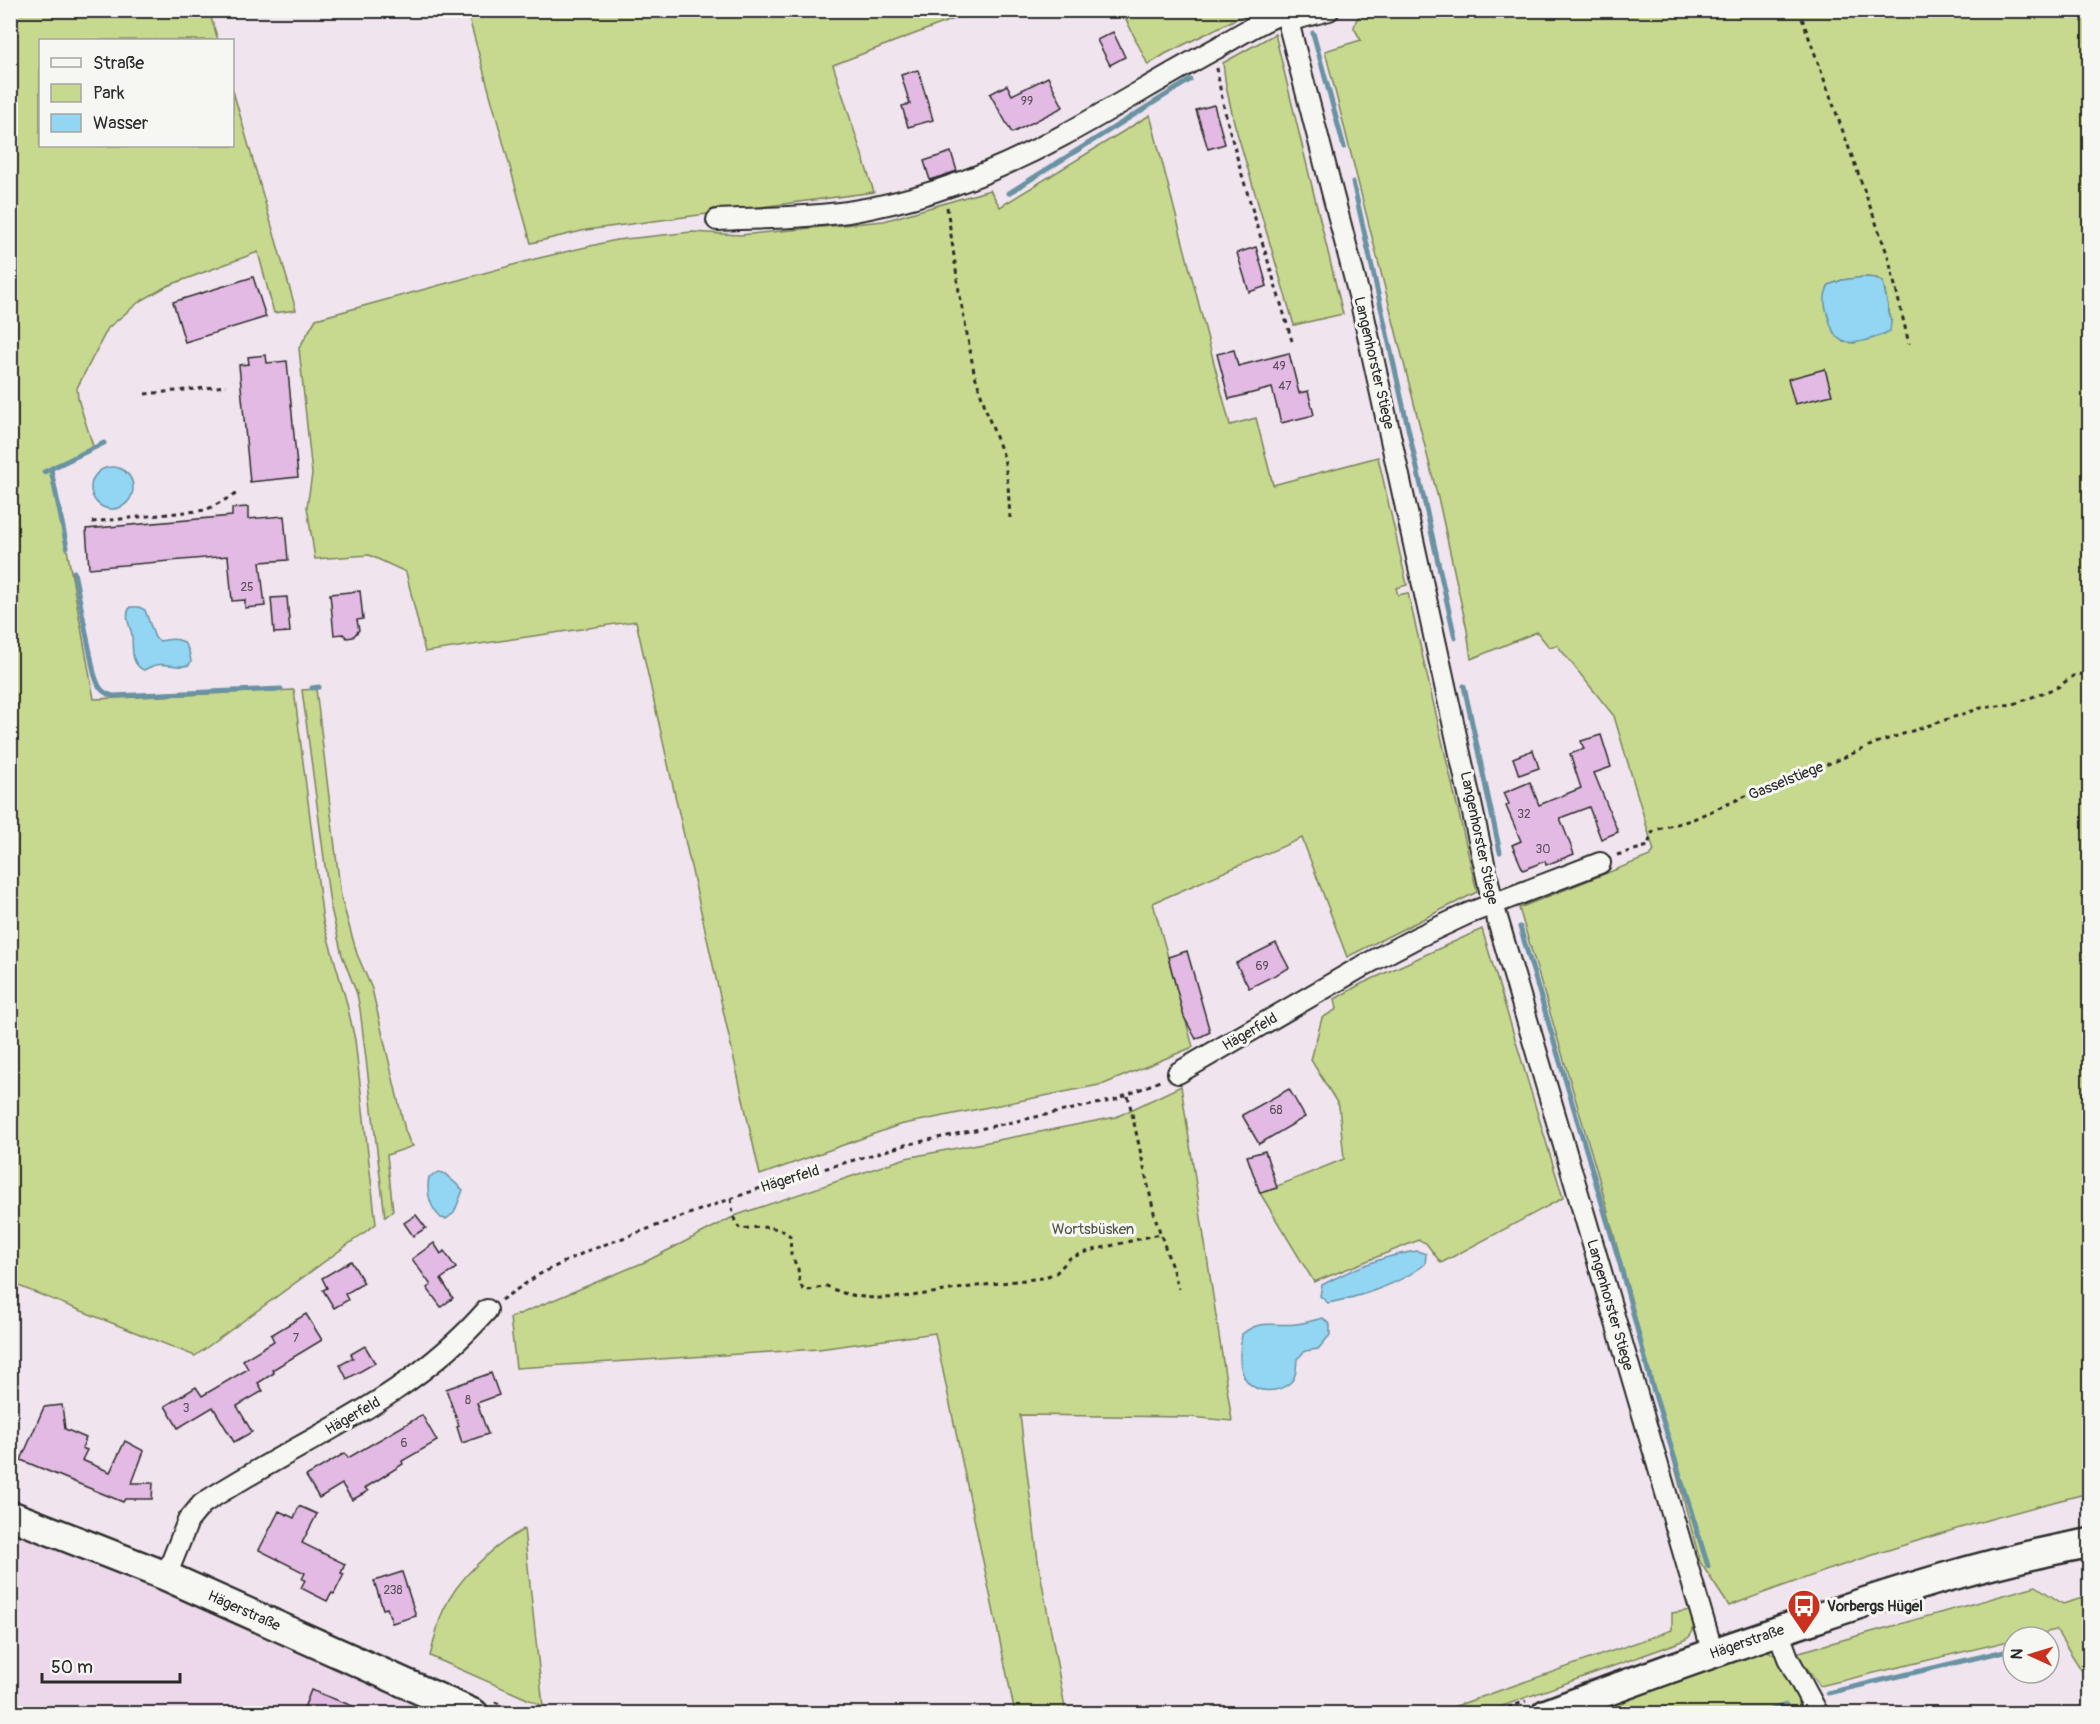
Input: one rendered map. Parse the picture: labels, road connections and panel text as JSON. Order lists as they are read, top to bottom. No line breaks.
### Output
{"streets":{"main road":["Hägerstraße"],"street":["Langenhorster Stiege","Hägerfeld"],"path":["Gasselstiege"]},"crossings":[["Langenhorster Stiege","Hägerfeld"],["Langenhorster Stiege","Hägerstraße"],["Hägerfeld","Hägerstraße"]],"parks":["Wortsbüsken"],"places":{"bus stop":["Vorbergs Hügel"]},"house_numbers":["99","49","47","25","32","30","69","68","7","8","3","6","238"],"legend":["Straße","Park","Wasser"],"scale_bar":"50 m","north":"left"}
